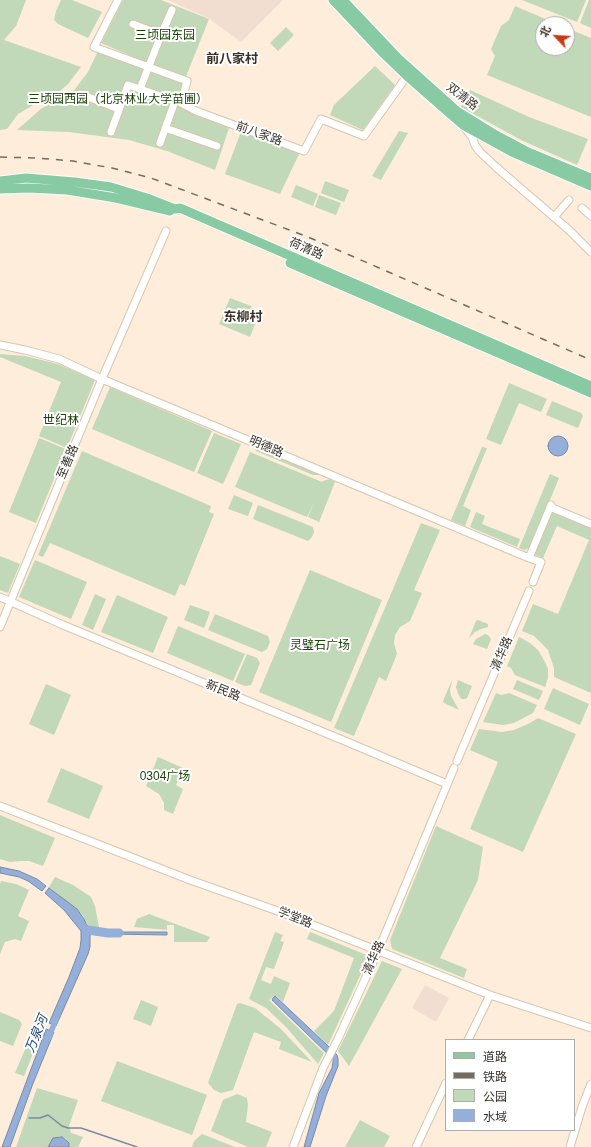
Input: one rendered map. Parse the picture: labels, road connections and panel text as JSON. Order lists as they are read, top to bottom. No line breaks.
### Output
{"streets":{"main road":["双清路","荷清路"],"street":["前八家路","明德路","至善路","清华路","新民路","学堂路"]},"crossings":[["双清路","前八家路"],["明德路","至善路"],["至善路","新民路"],["清华路","新民路"],["清华路","学堂路"]],"districts":["前八家村","东柳村"],"water":["万泉河"],"parks":["三顷园东园","三顷园西园（北京林业大学苗圃）","世纪林","灵璧石广场","0304广场"],"legend":["道路","铁路","公园","水域"],"north":"top left"}
